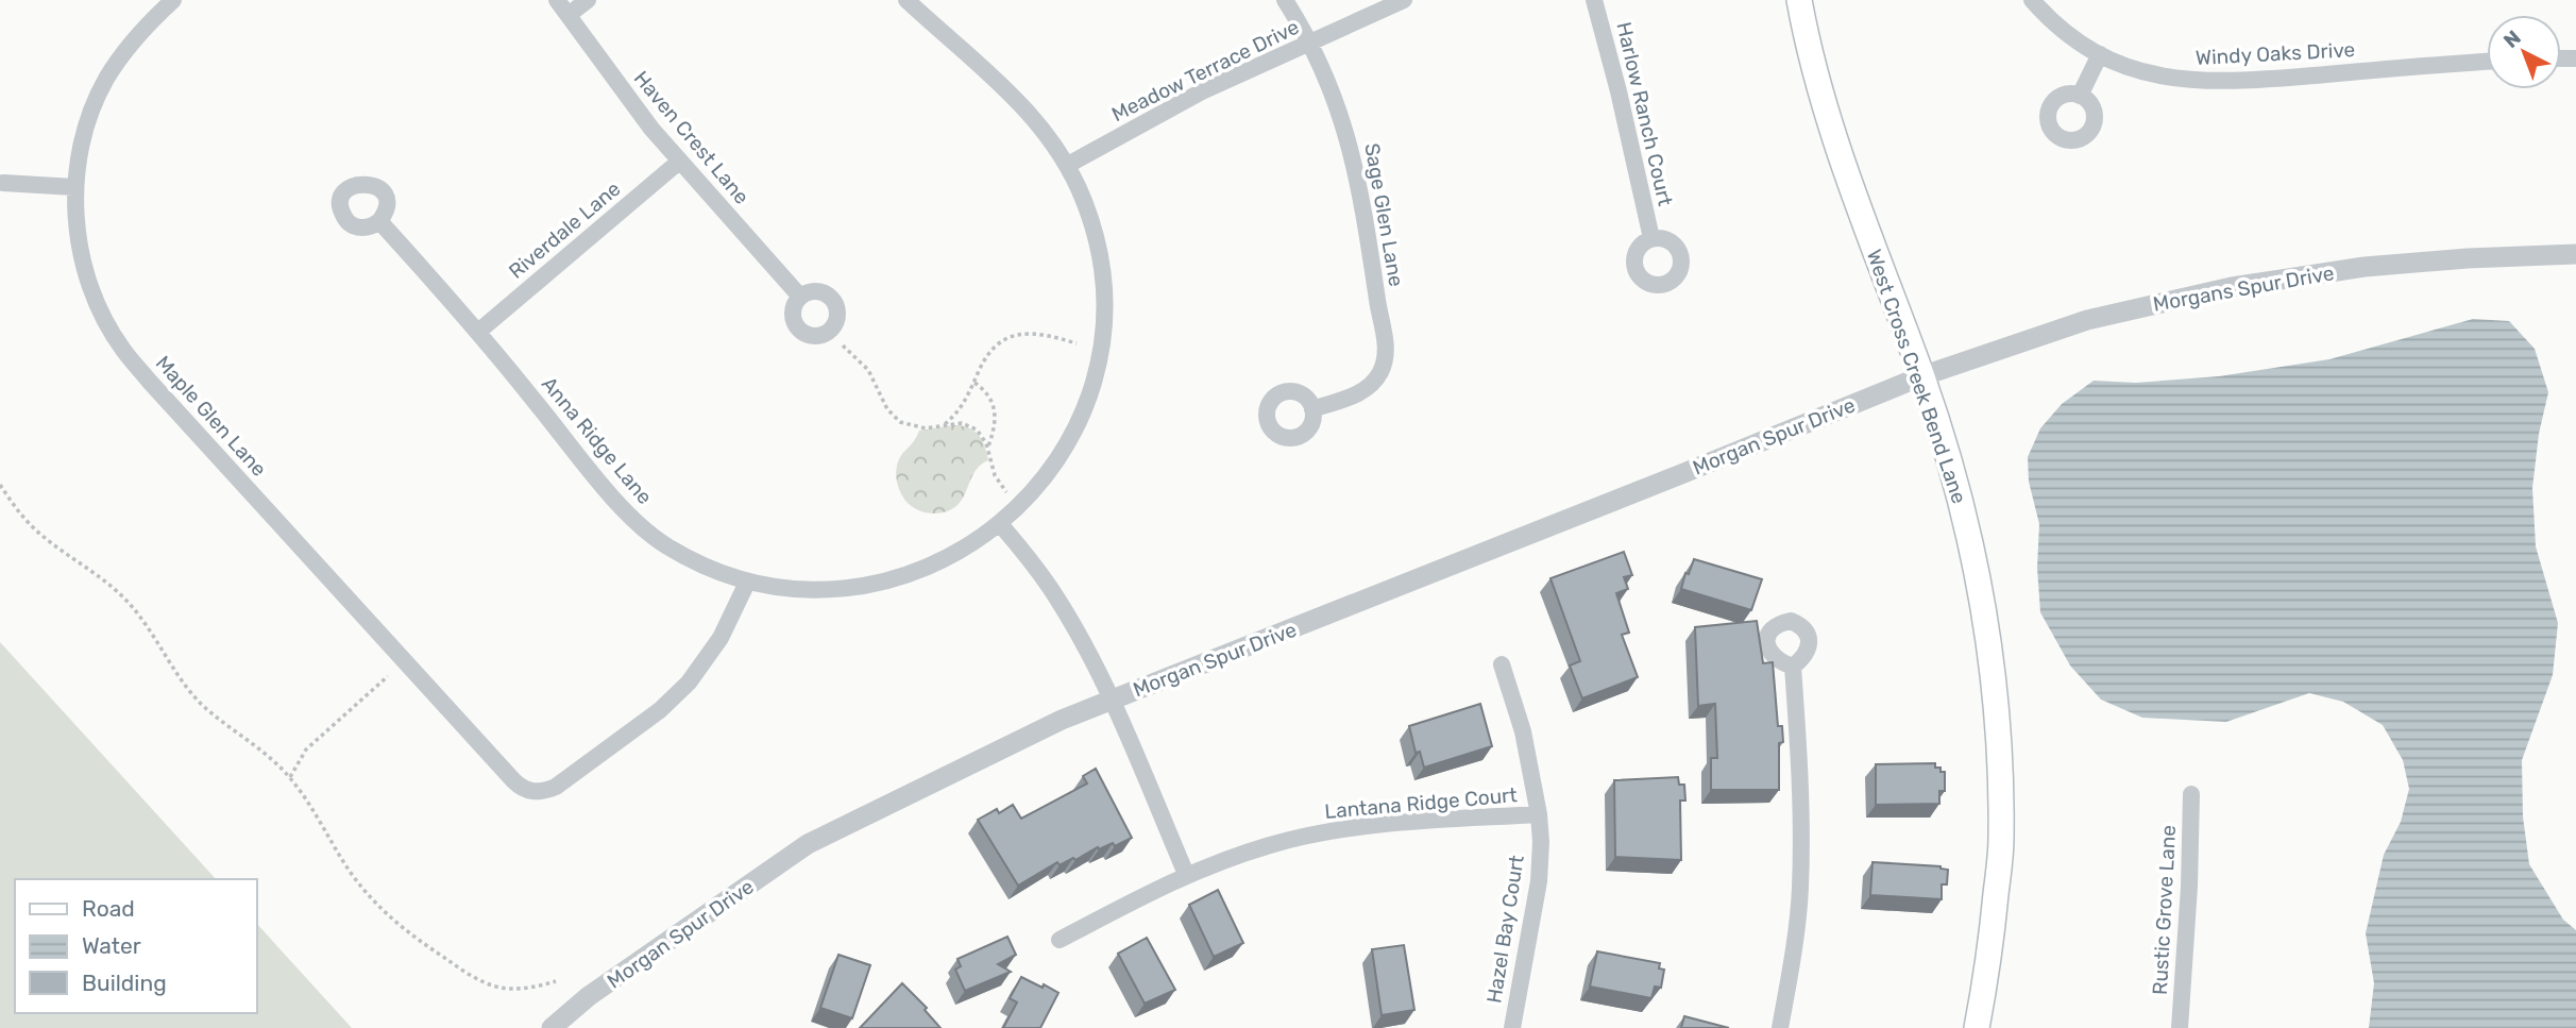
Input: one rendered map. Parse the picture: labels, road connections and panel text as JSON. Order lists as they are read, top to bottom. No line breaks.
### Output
{"streets":{"main road":["West Cross Creek Bend Lane"],"street":["Windy Oaks Drive","Meadow Terrace Drive","Harlow Ranch Court","Haven Crest Lane","Sage Glen Lane","Riverdale Lane","Morgans Spur Drive","Maple Glen Lane","Morgan Spur Drive","Anna Ridge Lane","Lantana Ridge Court","Rustic Grove Lane","Hazel Bay Court"]},"crossings":[["Meadow Terrace Drive","Sage Glen Lane"],["Meadow Terrace Drive","Anna Ridge Lane"],["Haven Crest Lane","Riverdale Lane"],["Riverdale Lane","Anna Ridge Lane"],["Morgans Spur Drive","West Cross Creek Bend Lane"],["Morgans Spur Drive","Morgan Spur Drive"],["West Cross Creek Bend Lane","Morgan Spur Drive"],["Maple Glen Lane","Anna Ridge Lane"],["Lantana Ridge Court","Hazel Bay Court"]],"legend":["Road","Water","Building"],"north":"top left"}
